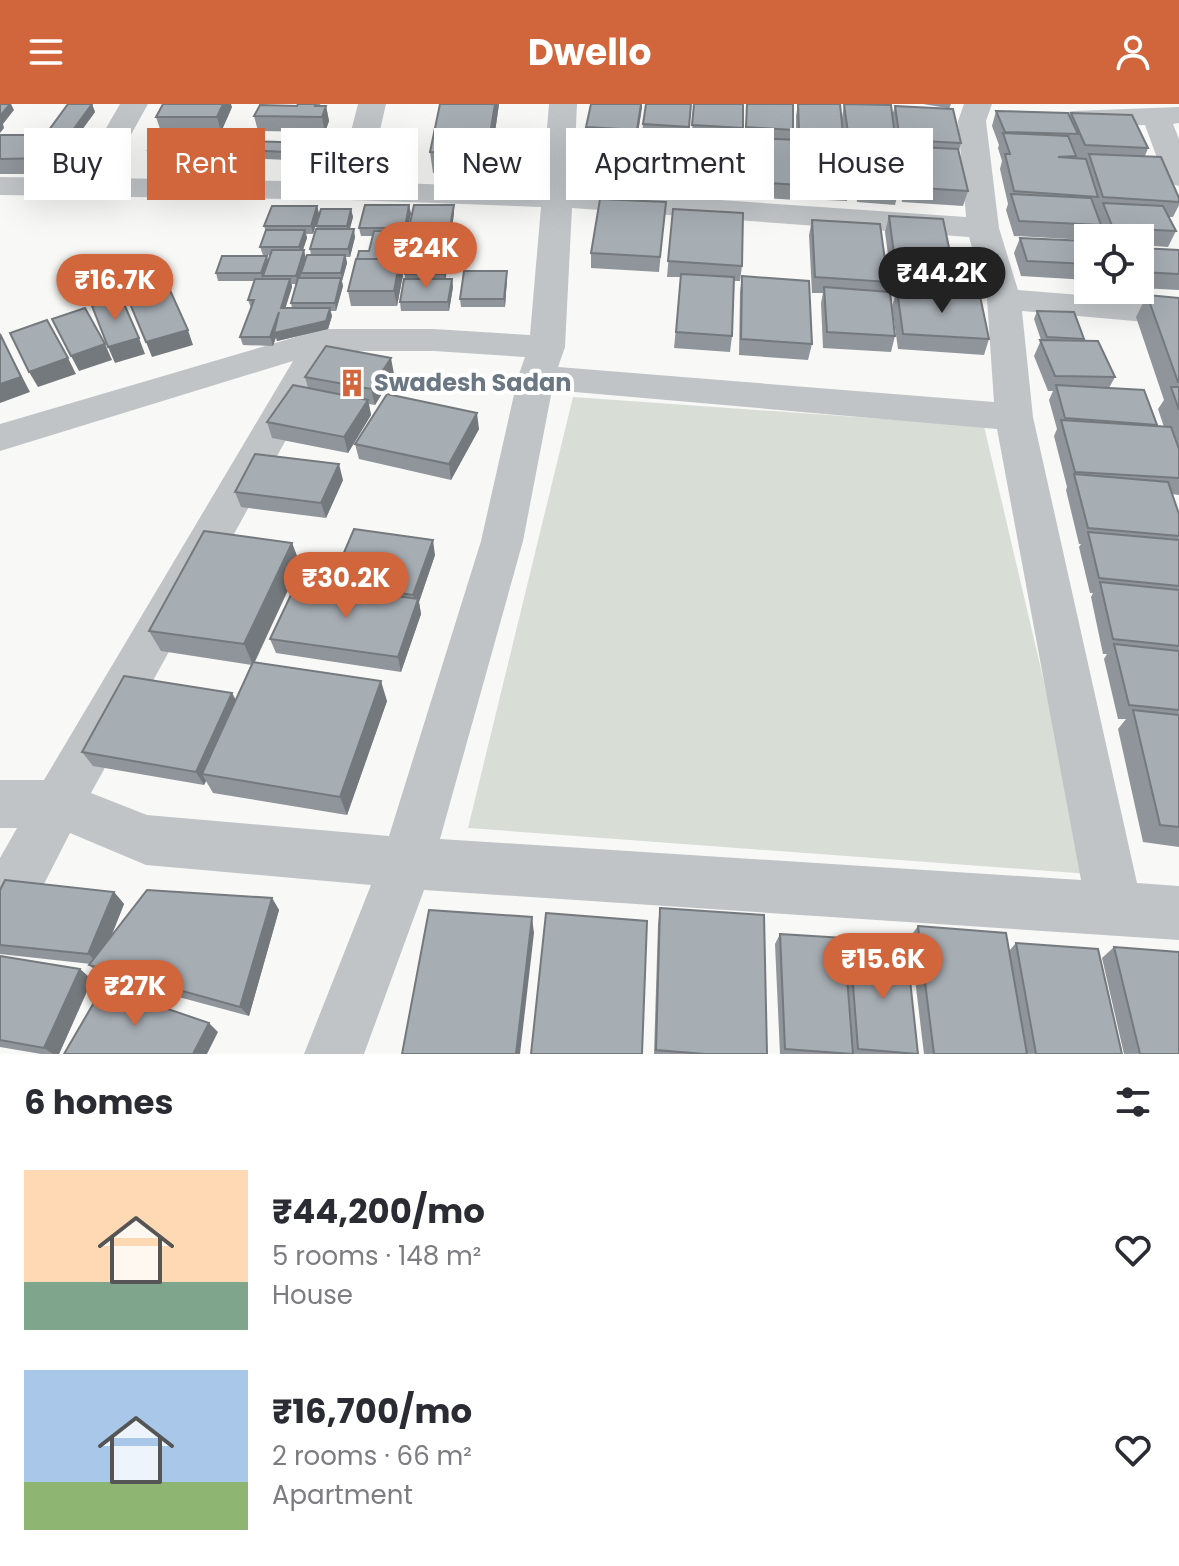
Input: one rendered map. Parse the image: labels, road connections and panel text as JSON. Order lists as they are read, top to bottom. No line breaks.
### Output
{"places":{"building":["Swadesh Sadan"]},"page":{"header":"Dwello","chip":["Buy","Rent","Filters","New","Apartment","House"],"price":["₹24K","₹44.2K","₹16.7K","₹30.2K","₹15.6K","₹27K"],"heading":"6 homes","list":[{"name":"₹44,200/mo","note":"5 rooms · 148 m² · House"},{"name":"₹16,700/mo","note":"2 rooms · 66 m² · Apartment"}]}}
